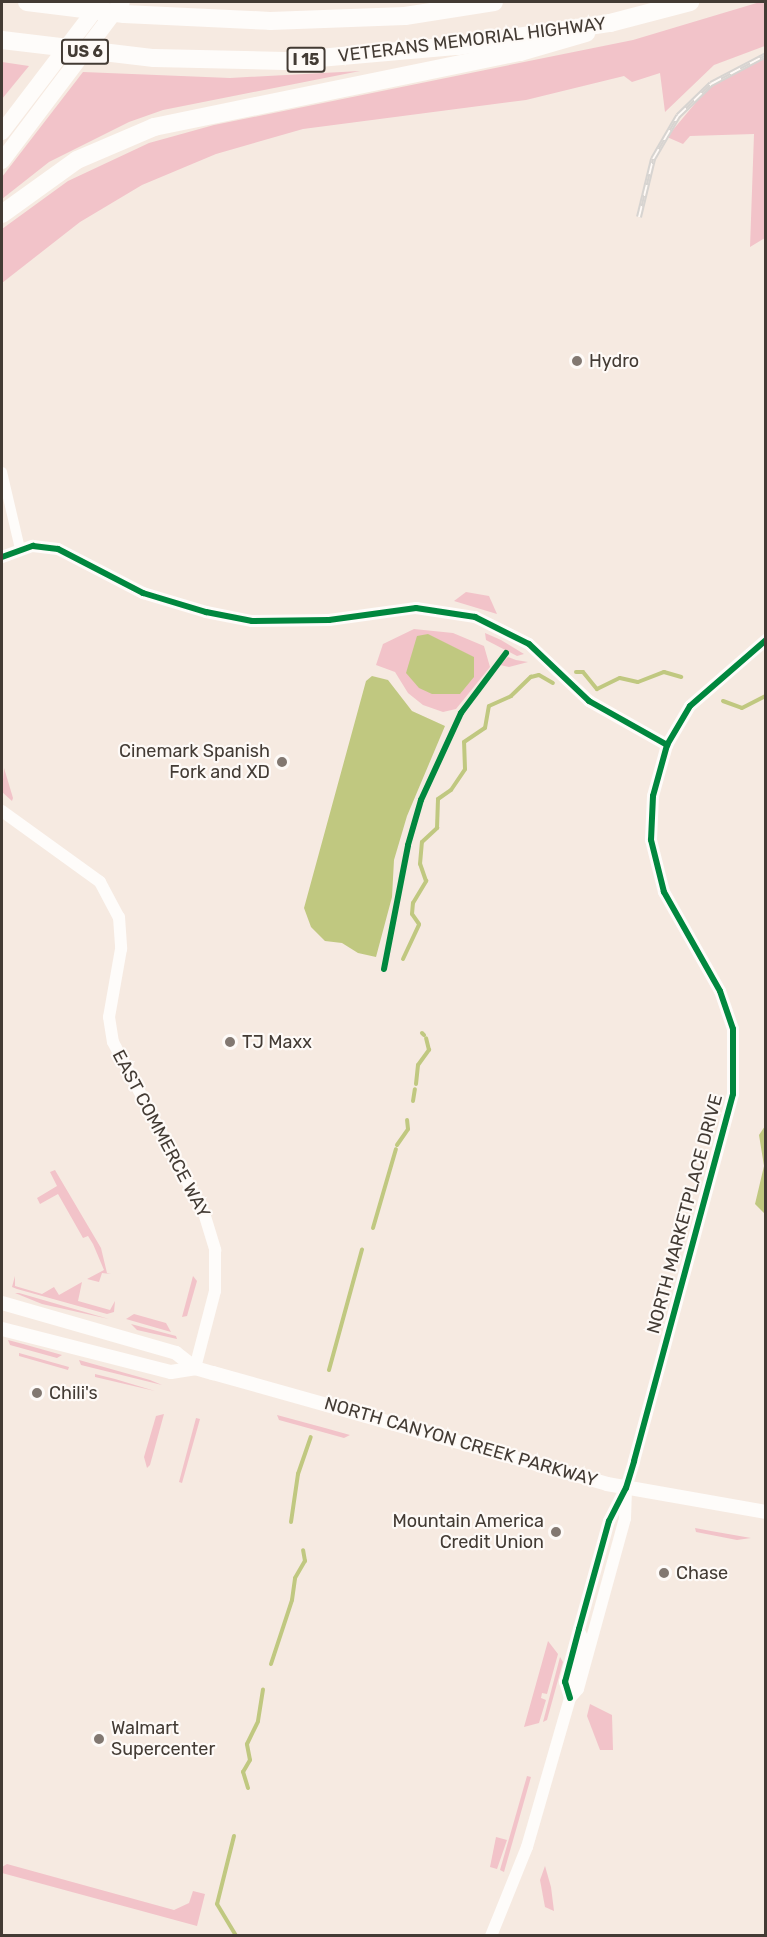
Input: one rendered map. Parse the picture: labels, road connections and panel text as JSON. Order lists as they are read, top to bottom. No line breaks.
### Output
{"streets":{"highway":["VETERANS MEMORIAL HIGHWAY","US 6","I 15"],"main road":["NORTH CANYON CREEK PARKWAY"],"street":["EAST COMMERCE WAY","NORTH MARKETPLACE DRIVE"]},"crossings":[["EAST COMMERCE WAY","NORTH CANYON CREEK PARKWAY"],["NORTH MARKETPLACE DRIVE","NORTH CANYON CREEK PARKWAY"]],"places":["Hydro","Cinemark Spanish Fork and XD","TJ Maxx","Chili's","Mountain America Credit Union","Chase","Walmart Supercenter"]}
